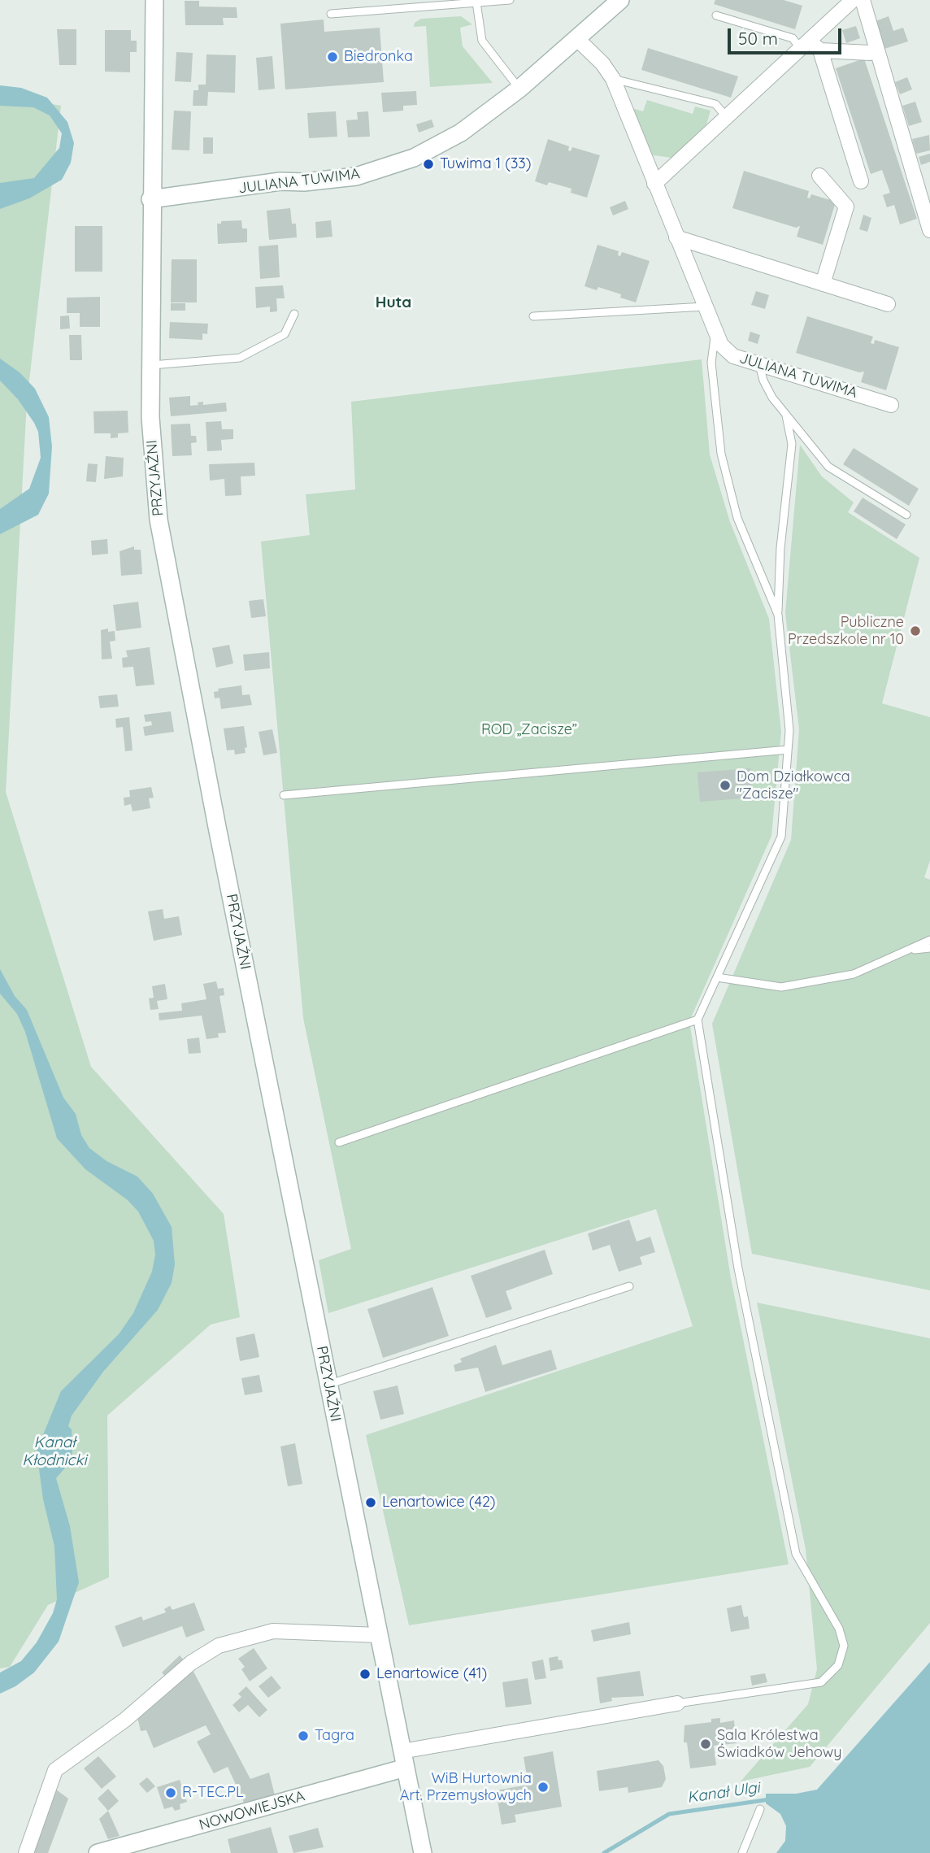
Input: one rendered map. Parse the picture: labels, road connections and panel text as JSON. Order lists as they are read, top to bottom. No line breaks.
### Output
{"streets":{"main road":["JULIANA TUWIMA","PRZYJAŹNI","NOWOWIEJSKA"]},"crossings":[["JULIANA TUWIMA","PRZYJAŹNI"],["PRZYJAŹNI","NOWOWIEJSKA"]],"districts":["Huta"],"water":["Kanał Kłodnicki","Kanał Ulgi"],"parks":["ROD „Zacisze”"],"places":["Biedronka","Tuwima 1 (33)","Publiczne Przedszkole nr 10","Dom Działkowca \"Zacisze\"","Lenartowice (42)","Lenartowice (41)","Tagra","Sala Królestwa Świadków Jehowy","WiB Hurtownia Art. Przemysłowych","R-TEC.PL"],"scale_bar":"50 m"}
